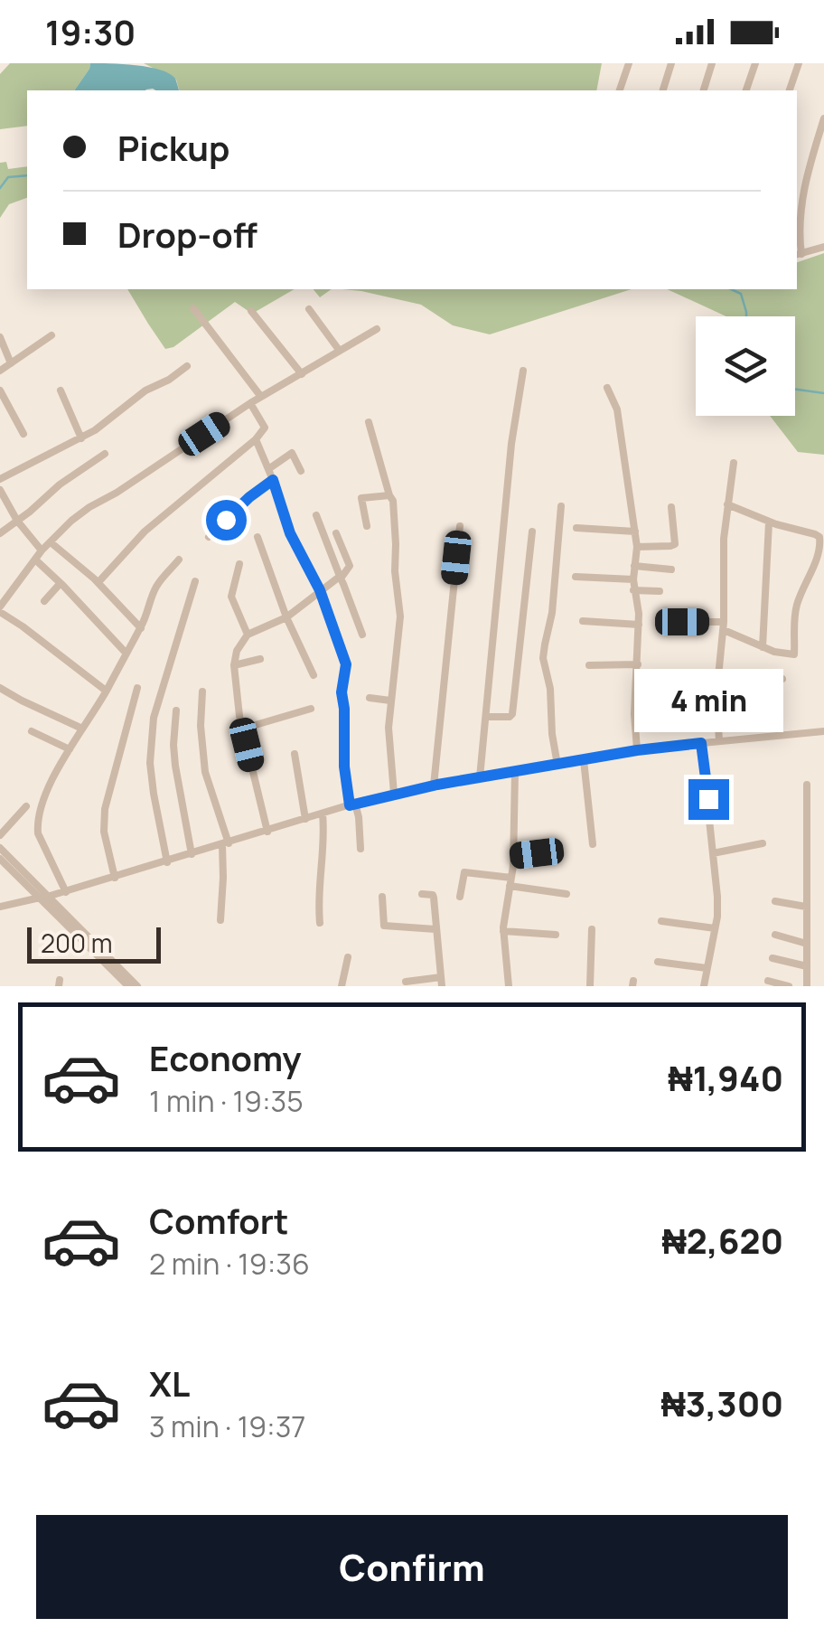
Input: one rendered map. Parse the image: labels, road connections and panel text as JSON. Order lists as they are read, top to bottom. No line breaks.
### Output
{"scale_bar":"200 m","page":{"status":"19:30","banner":["Pickup","Drop-off"],"bubble":"4 min","scale":"200 m","list":[{"name":"Economy","note":"1 min · 19:35","value":"₦1,940"},{"name":"Comfort","note":"2 min · 19:36","value":"₦2,620"},{"name":"XL","note":"3 min · 19:37","value":"₦3,300"}],"buttons":"Confirm"}}
